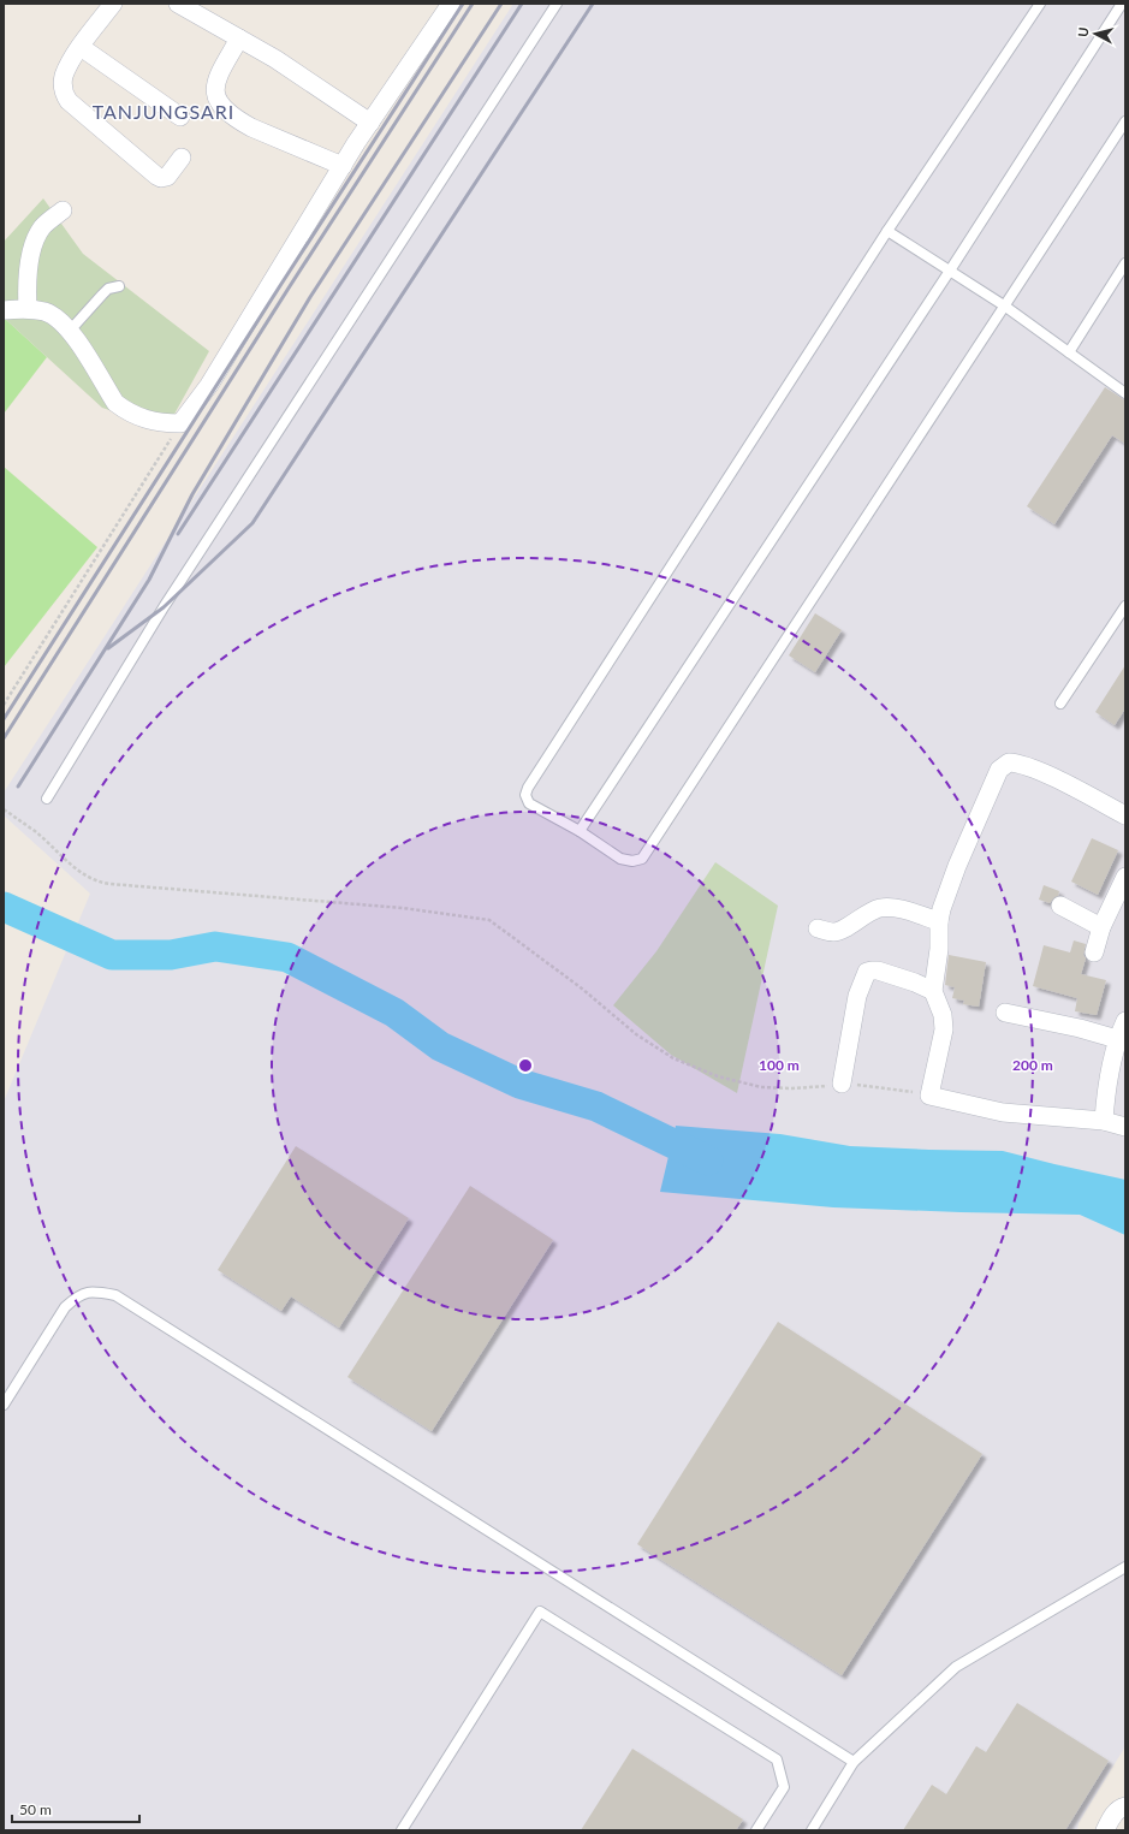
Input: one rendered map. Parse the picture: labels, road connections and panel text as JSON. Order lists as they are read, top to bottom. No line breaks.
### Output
{"districts":["TANJUNGSARI"],"scale_bar":"50 m","north":"left","rings":["100 m","200 m"]}
